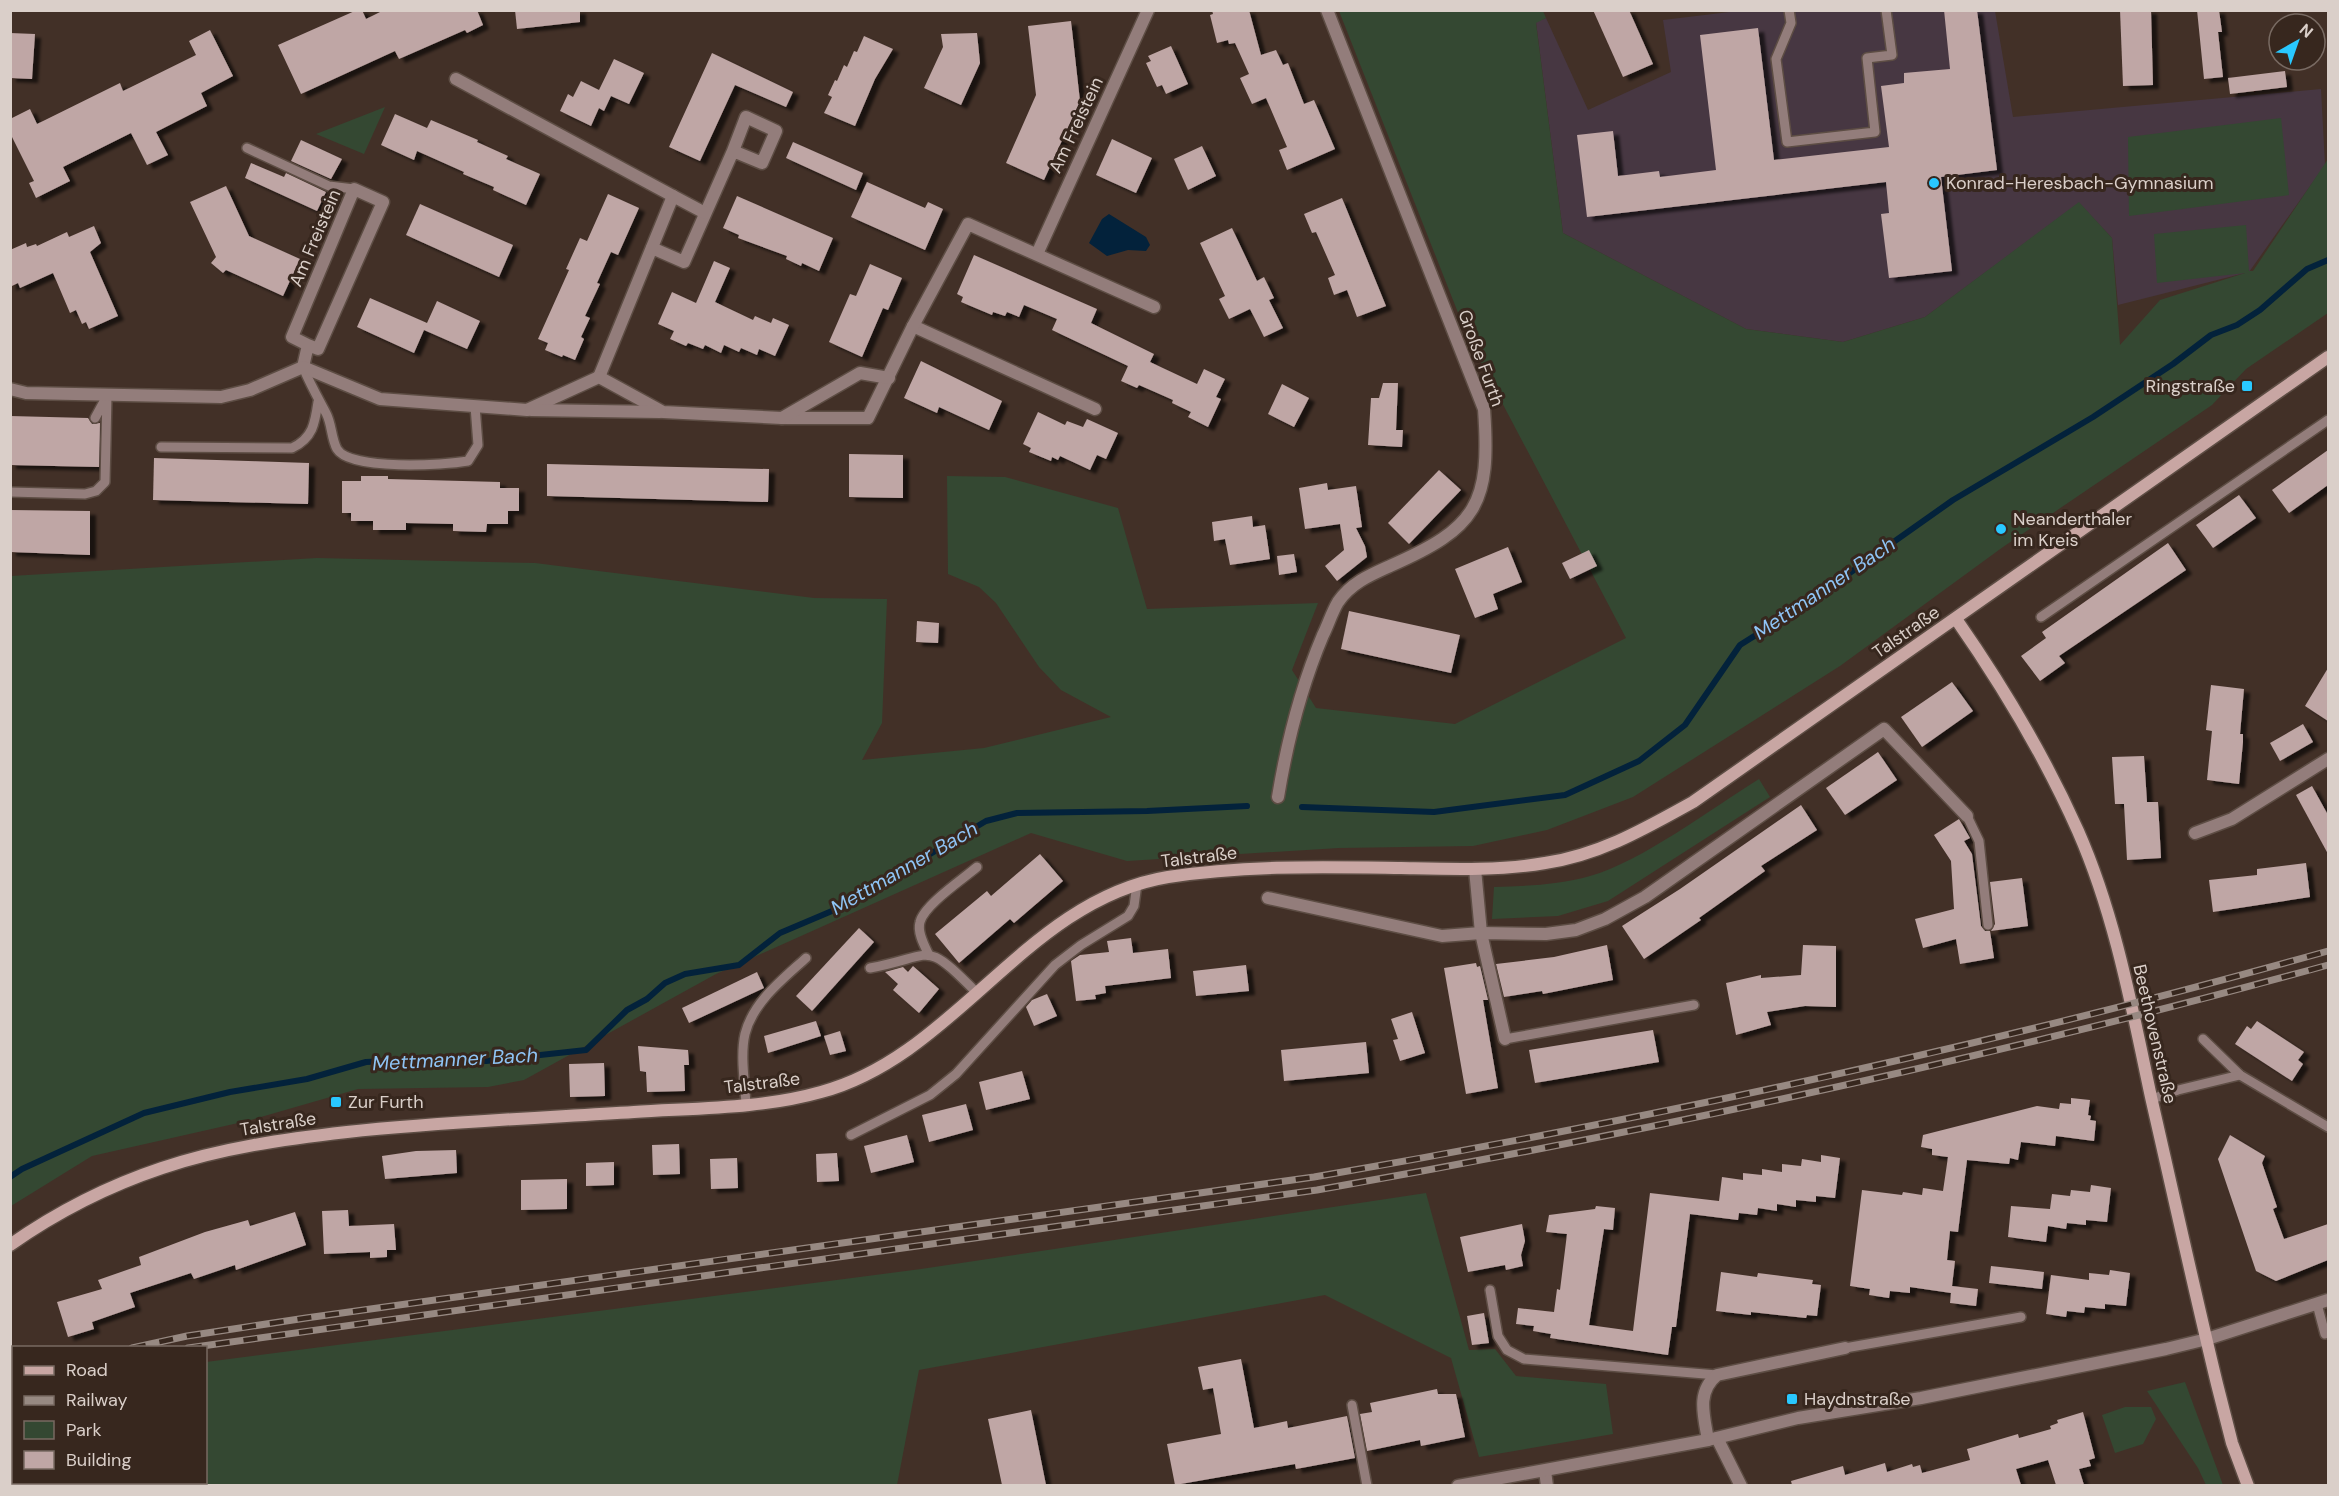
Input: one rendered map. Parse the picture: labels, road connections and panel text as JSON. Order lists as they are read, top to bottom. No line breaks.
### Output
{"streets":{"main road":["Talstraße","Beethovenstraße"],"street":["Am Freistein","Große Furth"]},"crossings":[["Talstraße","Beethovenstraße"]],"water":["Mettmanner Bach"],"places":{"other":["Konrad-Heresbach-Gymnasium","Neanderthaler im Kreis"],"transit":["Ringstraße","Zur Furth","Haydnstraße"]},"legend":["Road","Railway","Park","Building"],"north":"top right"}
